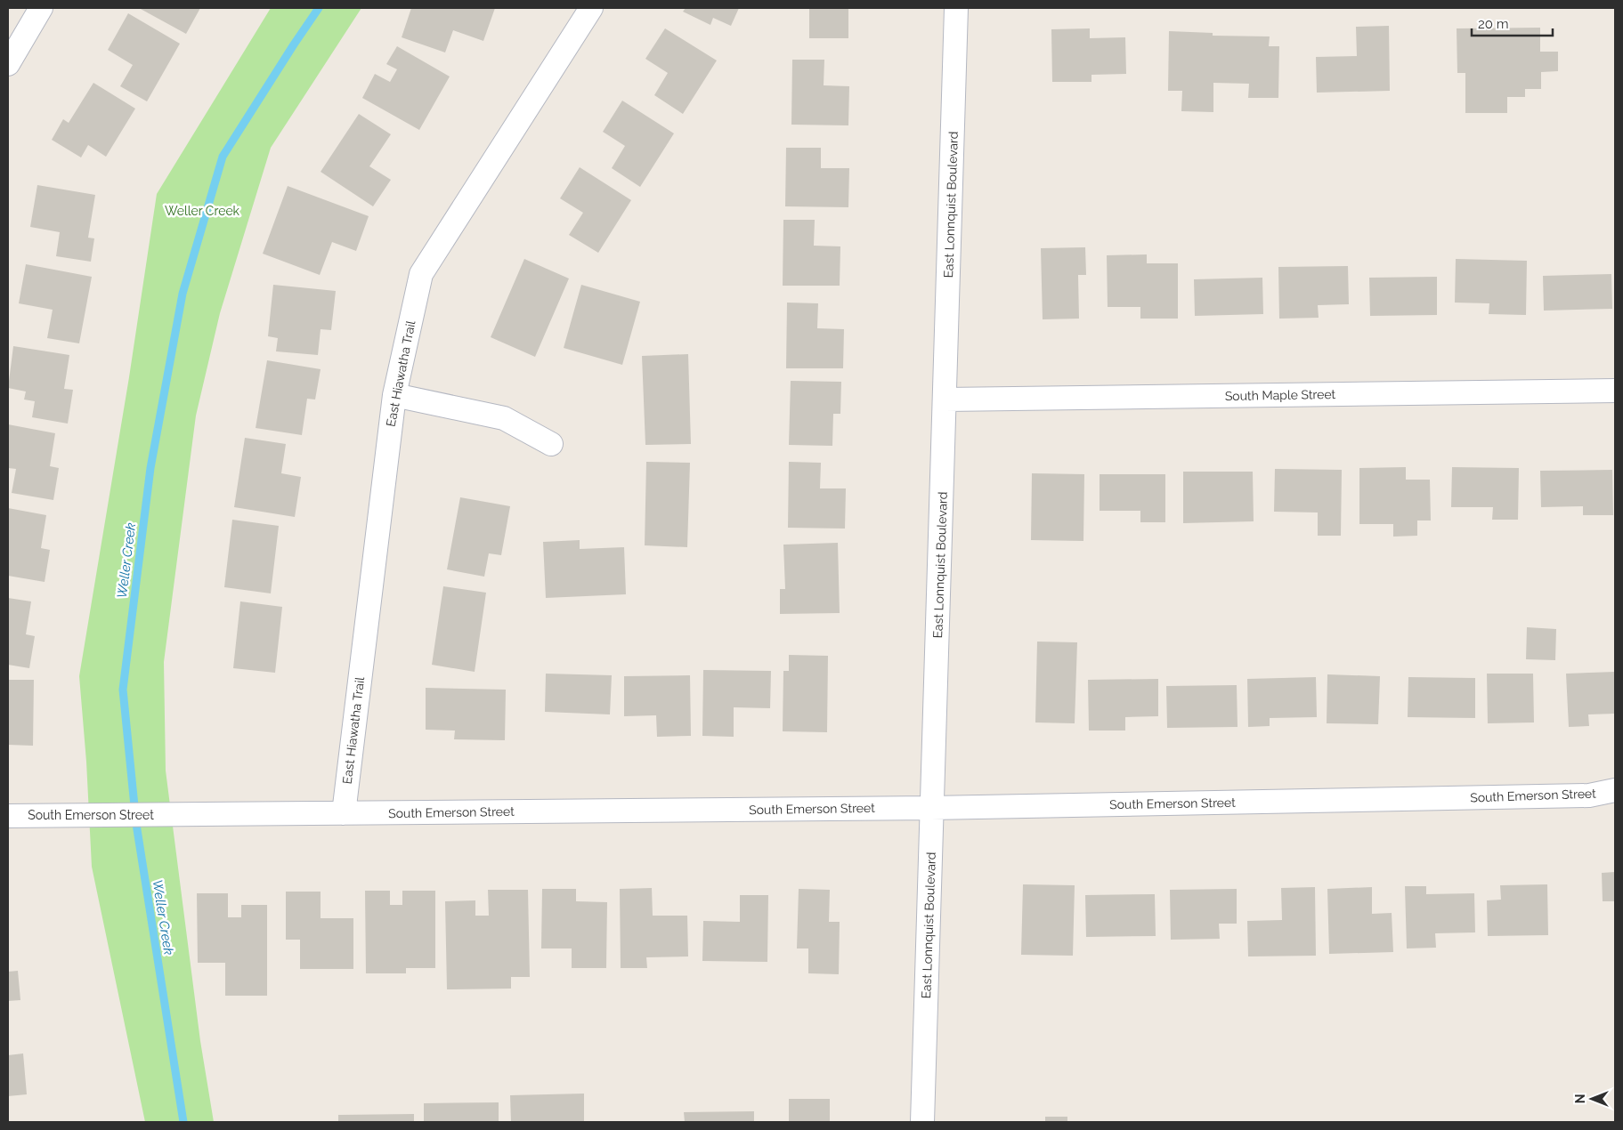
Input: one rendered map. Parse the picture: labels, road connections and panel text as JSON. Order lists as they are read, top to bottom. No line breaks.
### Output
{"streets":{"street":["East Lonnquist Boulevard","East Hiawatha Trail","South Maple Street","South Emerson Street"]},"crossings":[["East Lonnquist Boulevard","South Maple Street"],["East Lonnquist Boulevard","South Emerson Street"],["East Hiawatha Trail","South Emerson Street"]],"water":["Weller Creek"],"parks":["Weller Creek"],"scale_bar":"20 m","north":"left"}
